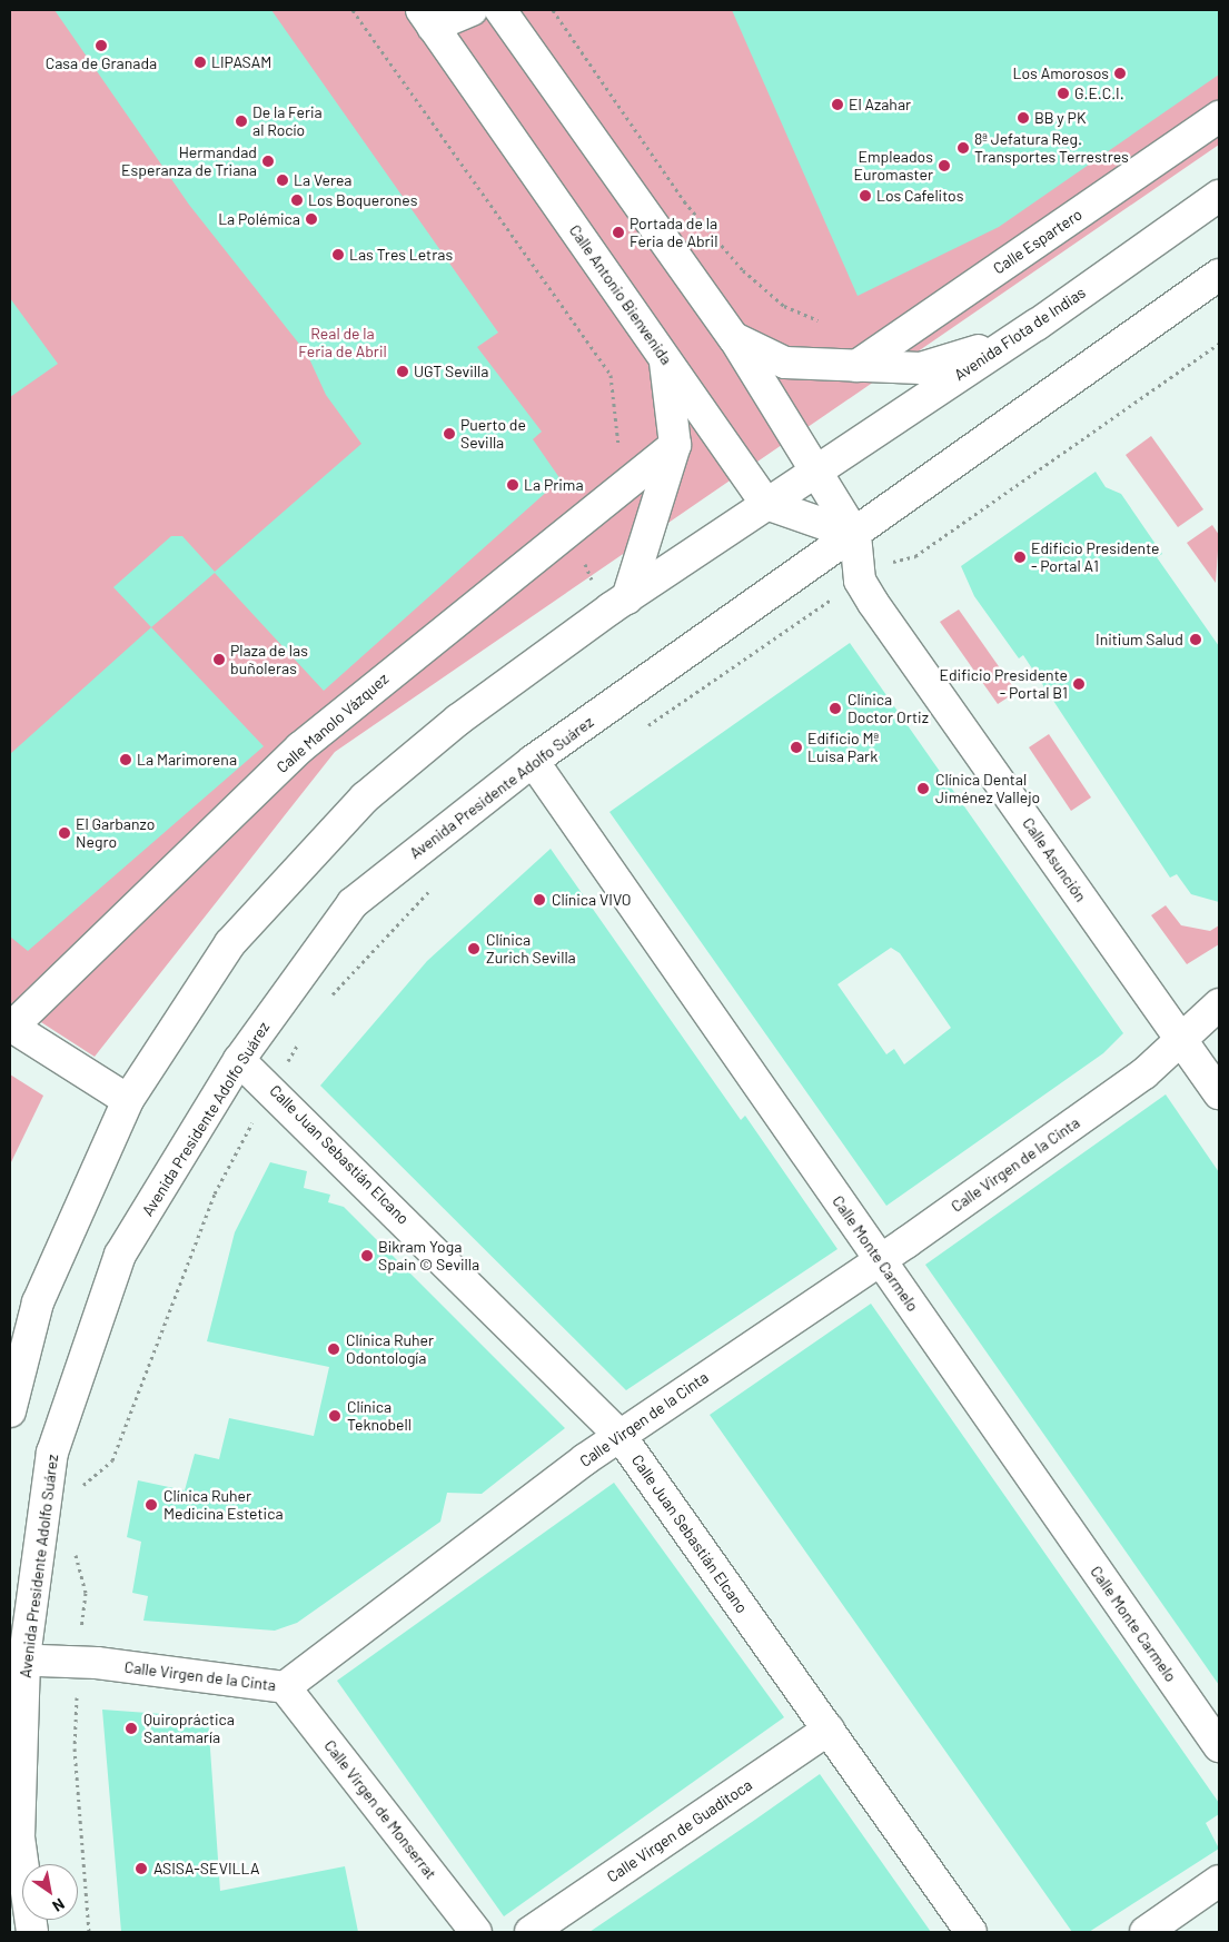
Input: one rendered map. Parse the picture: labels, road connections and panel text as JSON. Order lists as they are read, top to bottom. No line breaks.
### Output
{"streets":{"street":["Calle Espartero","Calle Antonio Bienvenida","Avenida Flota de Indias","Calle Manolo Vázquez","Avenida Presidente Adolfo Suárez","Calle Asunción","Calle Juan Sebastián Elcano","Calle Virgen de la Cinta","Calle Monte Carmelo","Calle Virgen de Monserrat","Calle Virgen de Guaditoca"]},"crossings":[["Avenida Presidente Adolfo Suárez","Calle Asunción"],["Avenida Presidente Adolfo Suárez","Calle Juan Sebastián Elcano"],["Avenida Presidente Adolfo Suárez","Calle Virgen de la Cinta"],["Avenida Presidente Adolfo Suárez","Calle Monte Carmelo"],["Calle Asunción","Calle Virgen de la Cinta"],["Calle Juan Sebastián Elcano","Calle Virgen de la Cinta"],["Calle Juan Sebastián Elcano","Calle Virgen de Guaditoca"],["Calle Virgen de la Cinta","Calle Monte Carmelo"],["Calle Virgen de la Cinta","Calle Virgen de Monserrat"]],"parks":["Real de la Feria de Abril"],"places":["Casa de Granada","LIPASAM","Los Amorosos","G.E.C.I.","El Azahar","BB y PK","De la Feria al Rocío","8ª Jefatura Reg. Transportes Terrestres","Hermandad Esperanza de Triana","Empleados Euromaster","La Verea","Los Cafelitos","Los Boquerones","La Polémica","Portada de la Feria de Abril","Las Tres Letras","UGT Sevilla","Puerto de Sevilla","La Prima","Edificio Presidente - Portal A1","Initium Salud","Plaza de las buñoleras","Edificio Presidente - Portal B1","Clínica Doctor Ortiz","Edificio Mª Luisa Park","La Marimorena","Clínica Dental Jiménez Vallejo","El Garbanzo Negro","Clínica VIVO","Clínica Zurich Sevilla","Bikram Yoga Spain © Sevilla","Clínica Ruher Odontología","Clínica Teknobell","Clínica Ruher Medicina Estetica","Quiropráctica Santamaría","ASISA-SEVILLA"],"north":"bottom right"}
